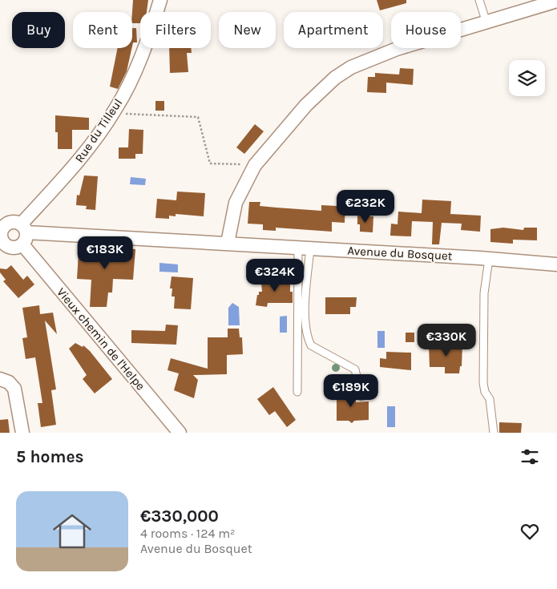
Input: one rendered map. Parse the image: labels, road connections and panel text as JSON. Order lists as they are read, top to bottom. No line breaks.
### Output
{"streets":{"street":["Rue du Tilleul","Avenue du Bosquet","Vieux chemin de l'Helpe"]},"crossings":[["Rue du Tilleul","Avenue du Bosquet"],["Rue du Tilleul","Vieux chemin de l'Helpe"],["Avenue du Bosquet","Vieux chemin de l'Helpe"]],"page":{"chip":["Buy","Rent","Filters","New","Apartment","House"],"price":["€232K","€183K","€324K","€330K","€189K"],"heading":"5 homes","list":[{"name":"€330,000","note":"4 rooms · 124 m² · Avenue du Bosquet"}]}}
